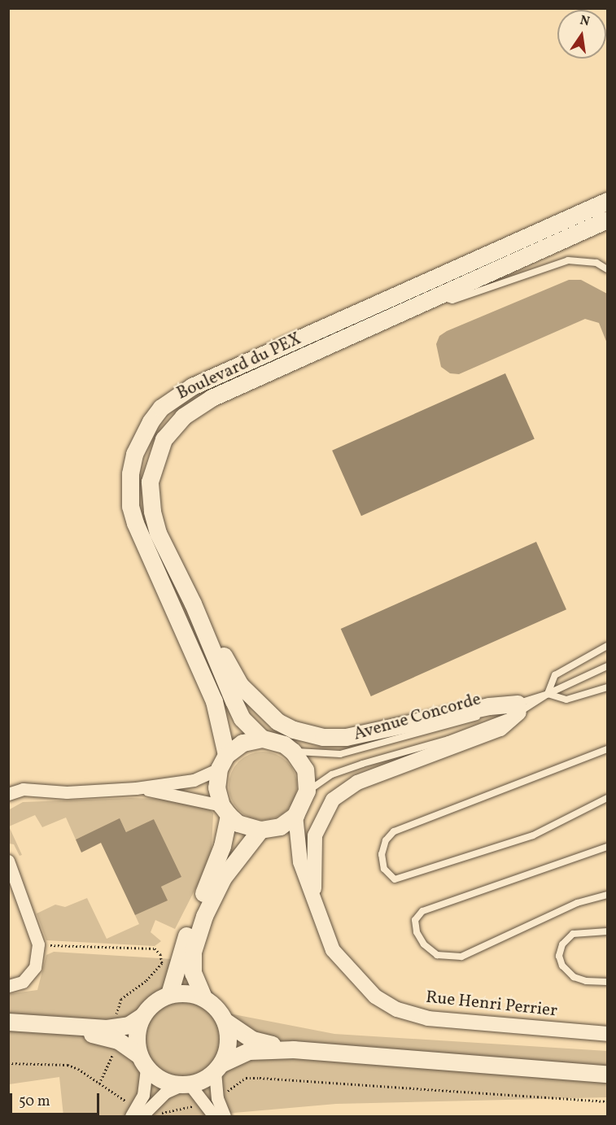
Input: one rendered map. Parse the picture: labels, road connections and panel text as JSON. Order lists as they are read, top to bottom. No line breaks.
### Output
{"streets":{"main road":["Boulevard du PEX"],"street":["Rue Henri Perrier"],"lane":["Avenue Concorde"]},"crossings":[["Boulevard du PEX","Avenue Concorde"],["Boulevard du PEX","Rue Henri Perrier"],["Avenue Concorde","Rue Henri Perrier"]],"scale_bar":"50 m","north":"top"}
